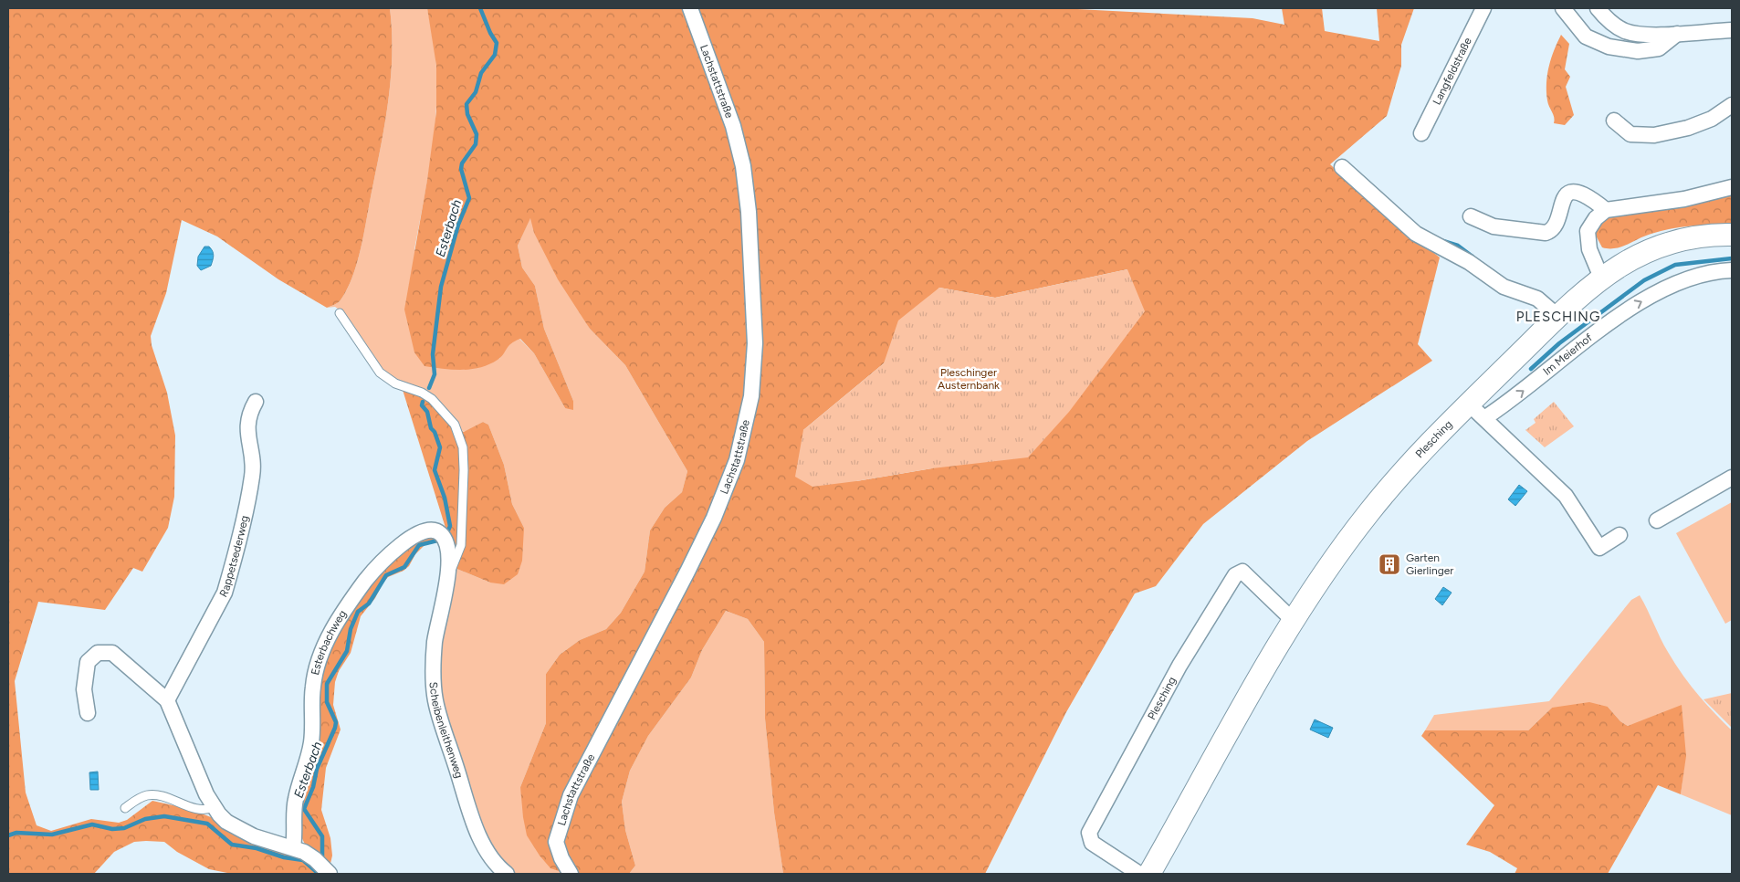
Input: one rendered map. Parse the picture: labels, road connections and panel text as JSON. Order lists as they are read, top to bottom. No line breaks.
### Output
{"streets":{"main road":["Plesching"],"street":["Langfeldstraße","Lachstattstraße","Im Meierhof","Rappetsederweg","Esterbachweg","Scheibenleithenweg"]},"crossings":[["Esterbachweg","Scheibenleithenweg"]],"districts":["PLESCHING"],"water":["Esterbach"],"parks":["Pleschinger Austernbank"],"places":{"building":["Garten Gierlinger"]}}
